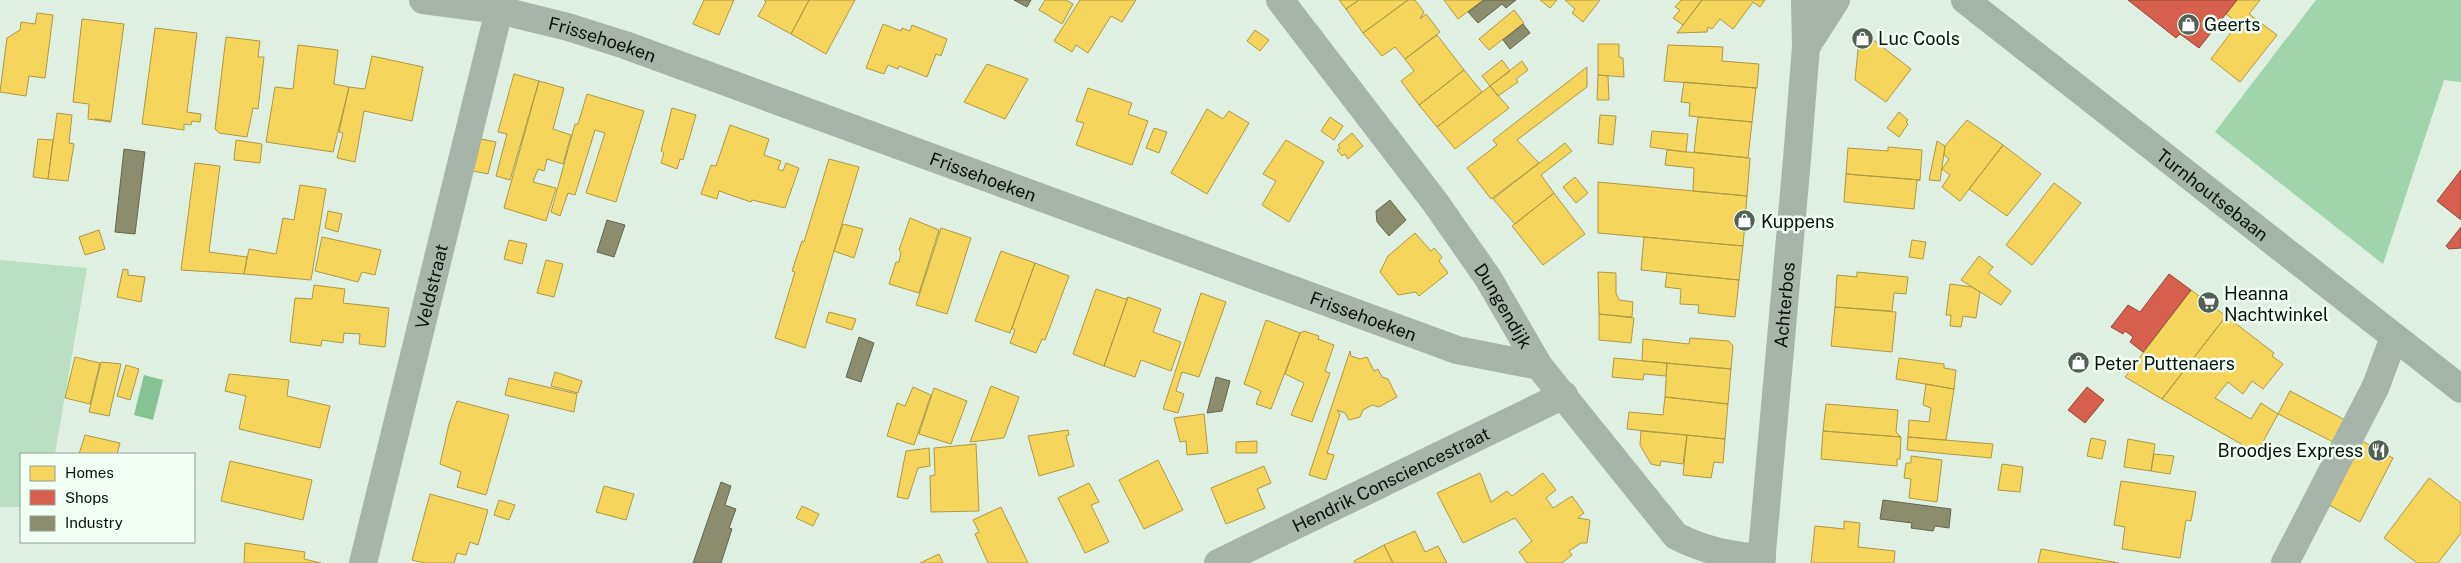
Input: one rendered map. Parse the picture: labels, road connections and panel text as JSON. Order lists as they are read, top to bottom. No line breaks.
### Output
{"streets":{"main road":["Turnhoutsebaan"],"street":["Frissehoeken","Veldstraat","Achterbos","Dungendijk","Hendrik Consciencestraat"]},"crossings":[["Frissehoeken","Veldstraat"],["Frissehoeken","Dungendijk"],["Achterbos","Dungendijk"],["Dungendijk","Hendrik Consciencestraat"]],"places":{"shop":["Geerts","Luc Cools","Kuppens","Peter Puttenaers"],"supermarket":["Heanna Nachtwinkel"],"restaurant":["Broodjes Express"]},"legend":["Homes","Shops","Industry"]}
